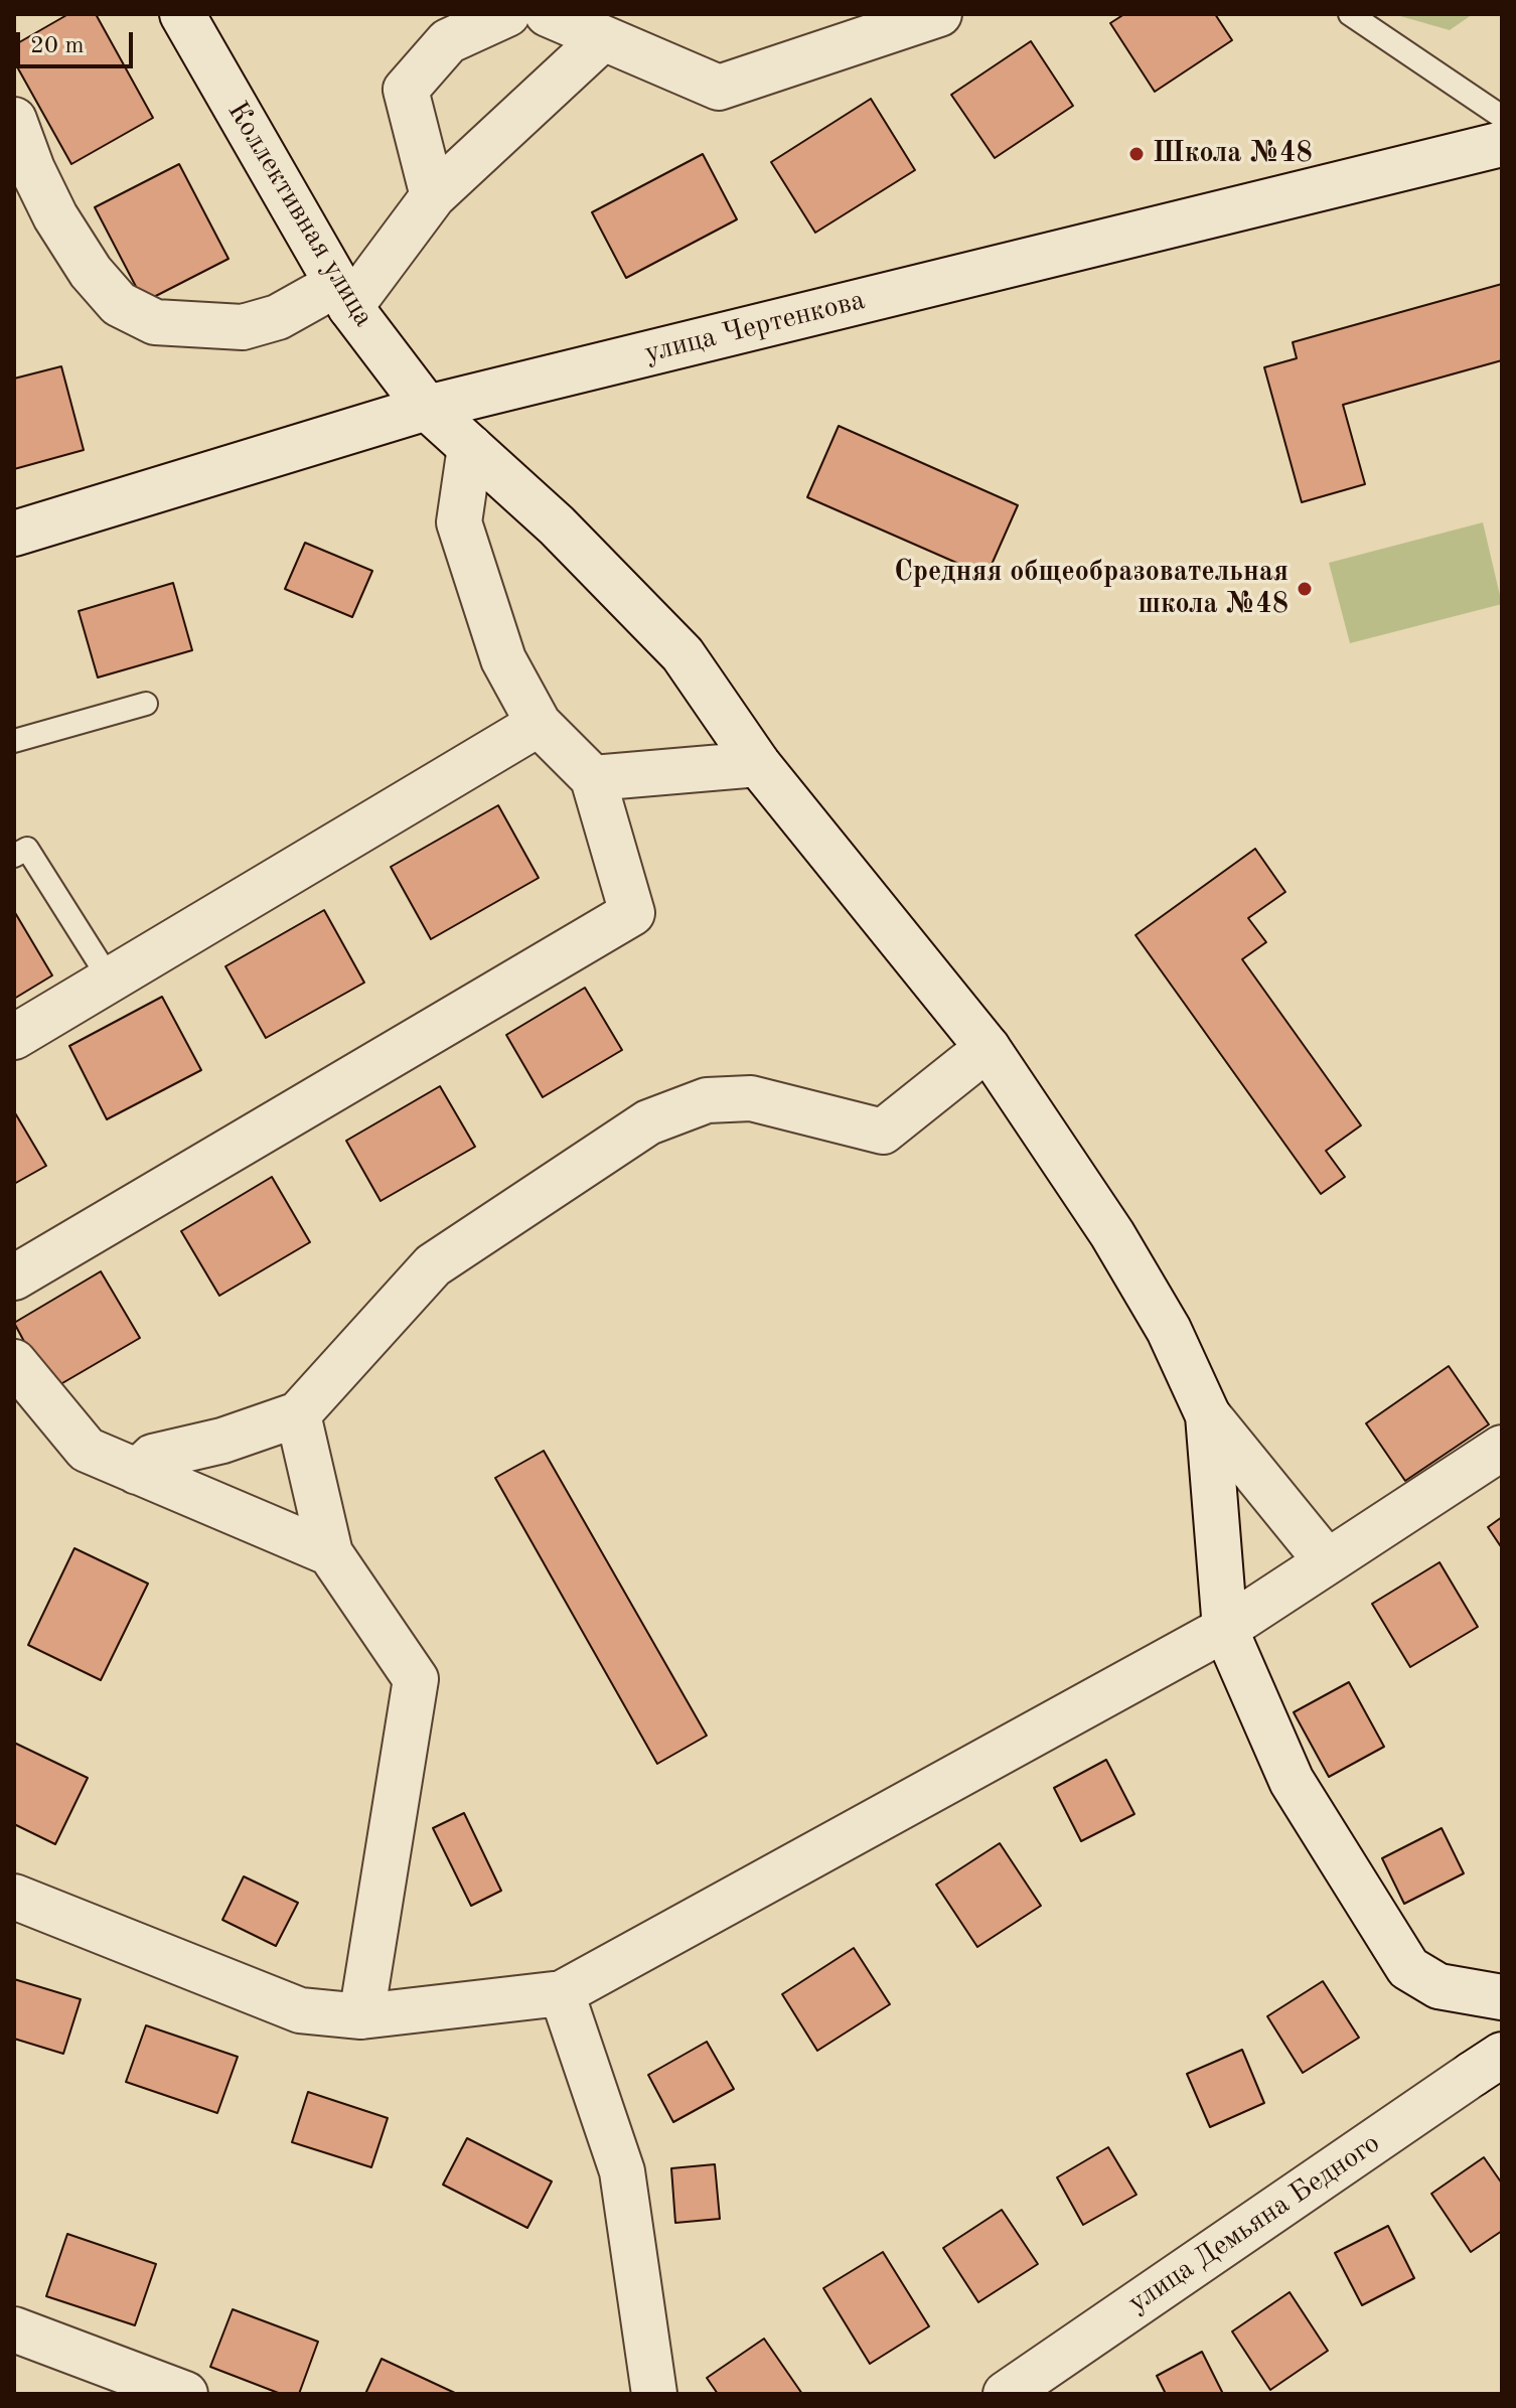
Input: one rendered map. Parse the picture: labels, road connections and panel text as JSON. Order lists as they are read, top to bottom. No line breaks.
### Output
{"streets":{"street":["Коллективная улица","улица Чертенкова","улица Демьяна Бедного"]},"crossings":[["Коллективная улица","улица Чертенкова"]],"places":["Школа №48","Средняя общеобразовательная школа №48"],"scale_bar":"20 m"}
